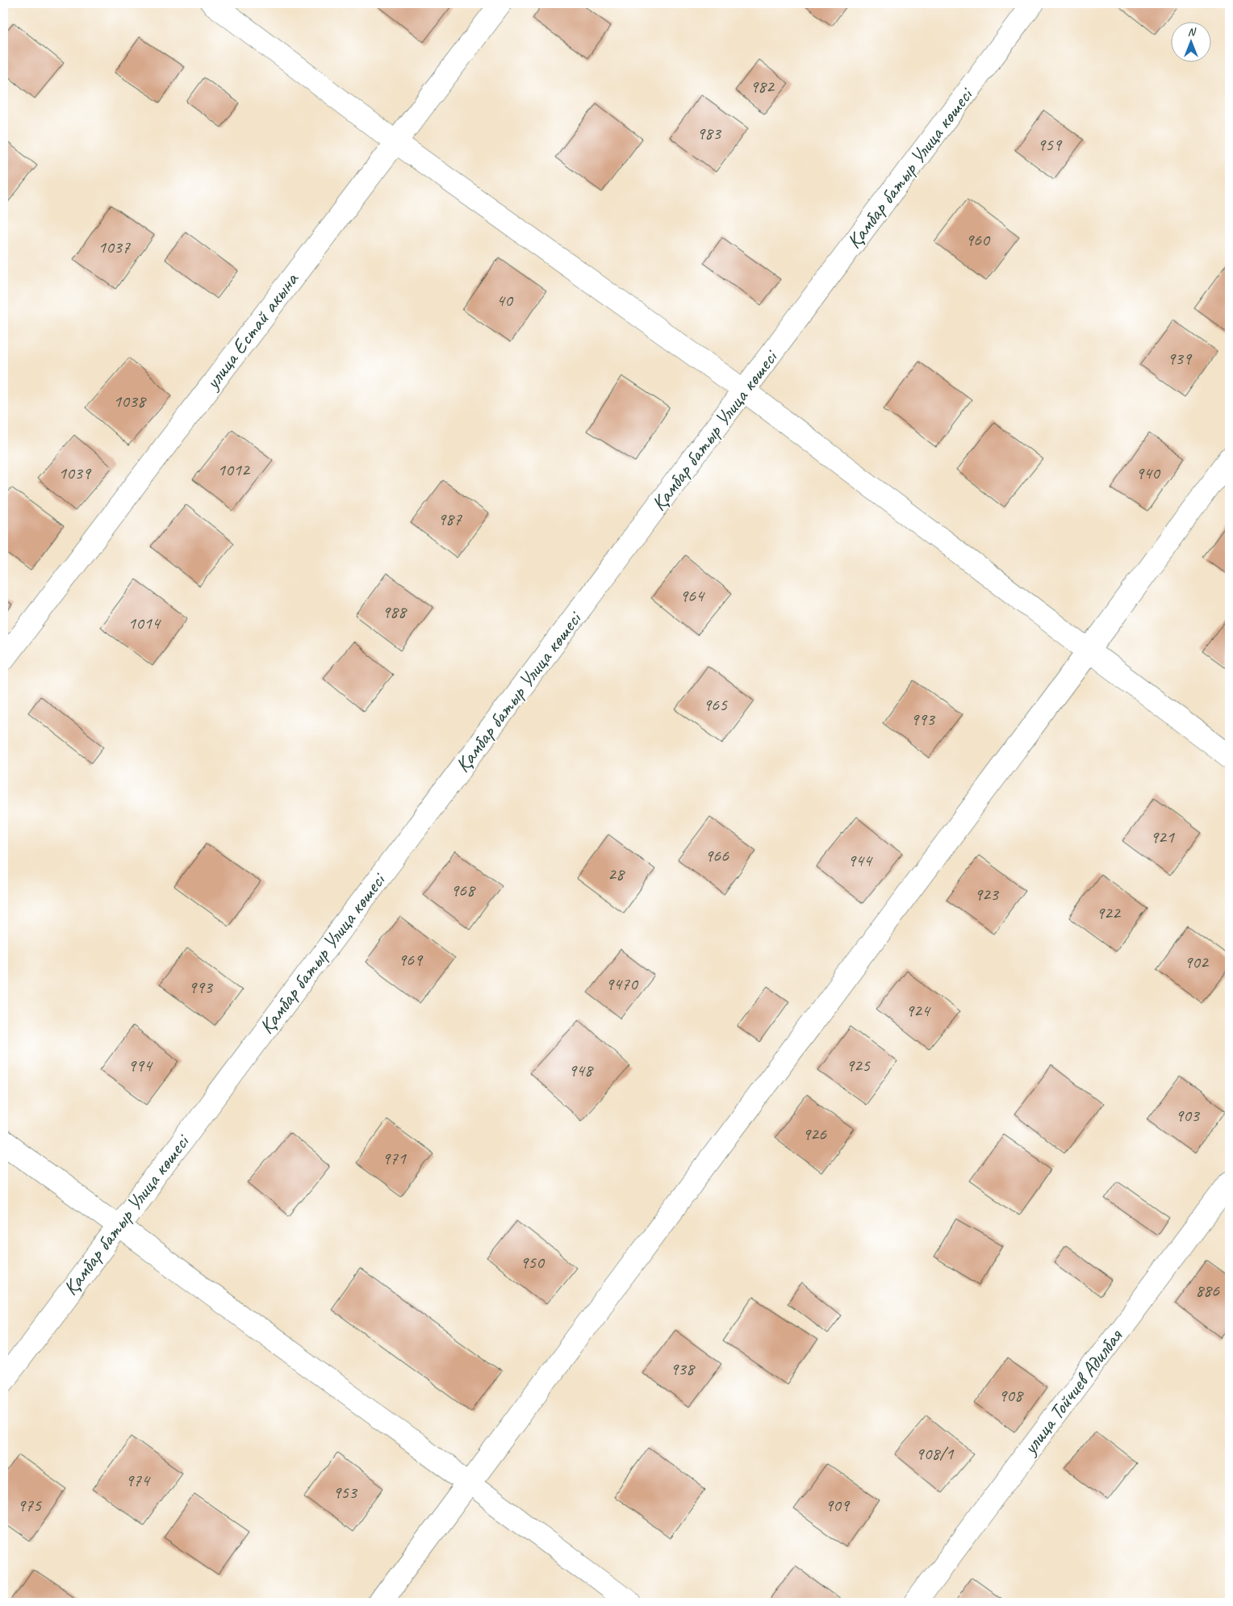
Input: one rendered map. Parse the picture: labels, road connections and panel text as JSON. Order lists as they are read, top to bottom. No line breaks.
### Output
{"streets":{"street":["Қамбар батыр Улица көшесі","улица Естай акына","улица Тойчиев Адилбая"]},"house_numbers":["982","983","959","960","1037","40","939","1038","1012","1039","940","987","964","988","1014","965","993","921","966","944","28","968","923","922","969","902","9470","993","924","994","925","948","903","926","971","950","886","938","908","908/1","974","953","975","909"],"north":"top"}
